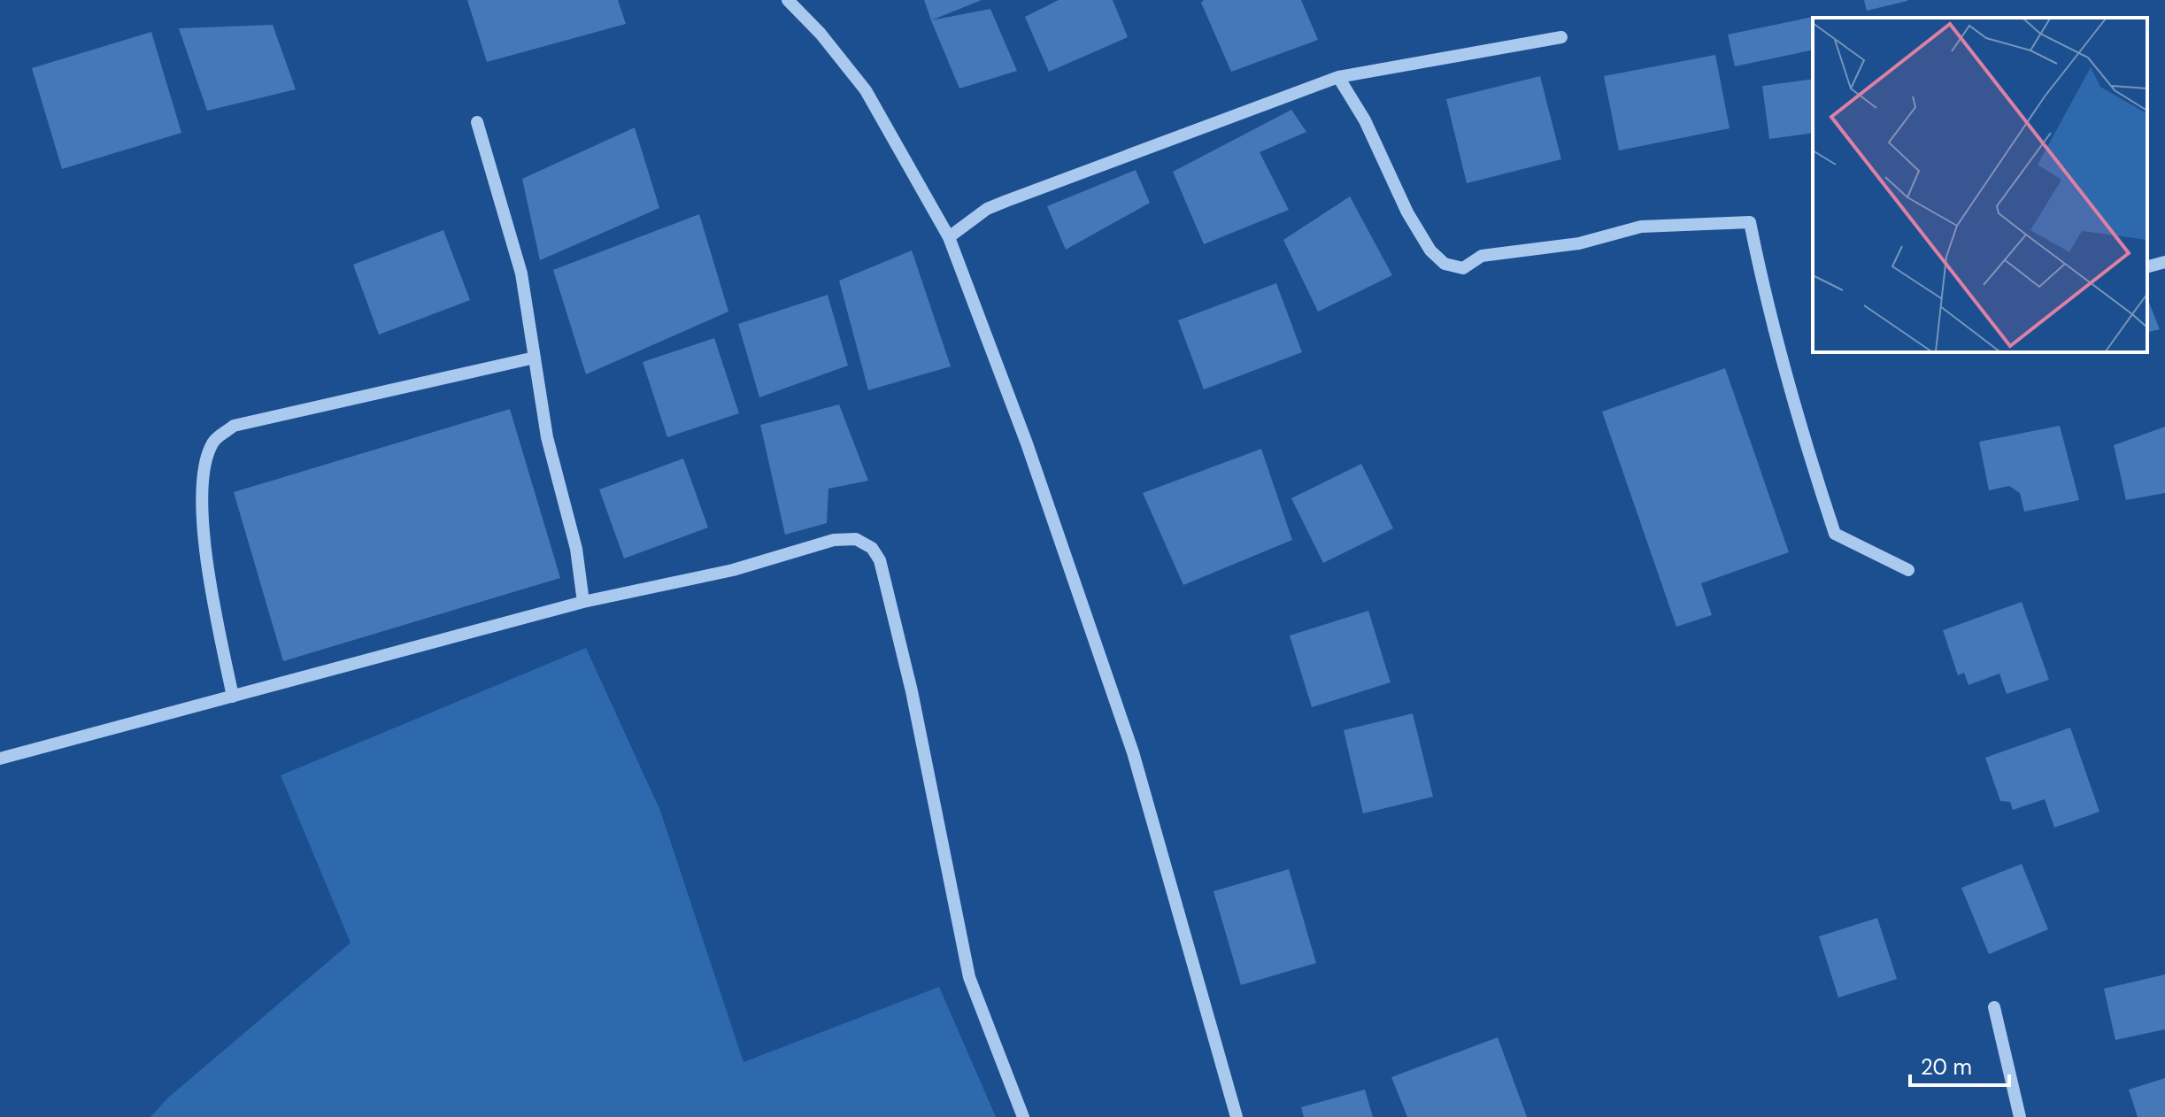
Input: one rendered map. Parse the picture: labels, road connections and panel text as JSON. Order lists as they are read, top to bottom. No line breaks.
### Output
{"scale_bar":"20 m"}
